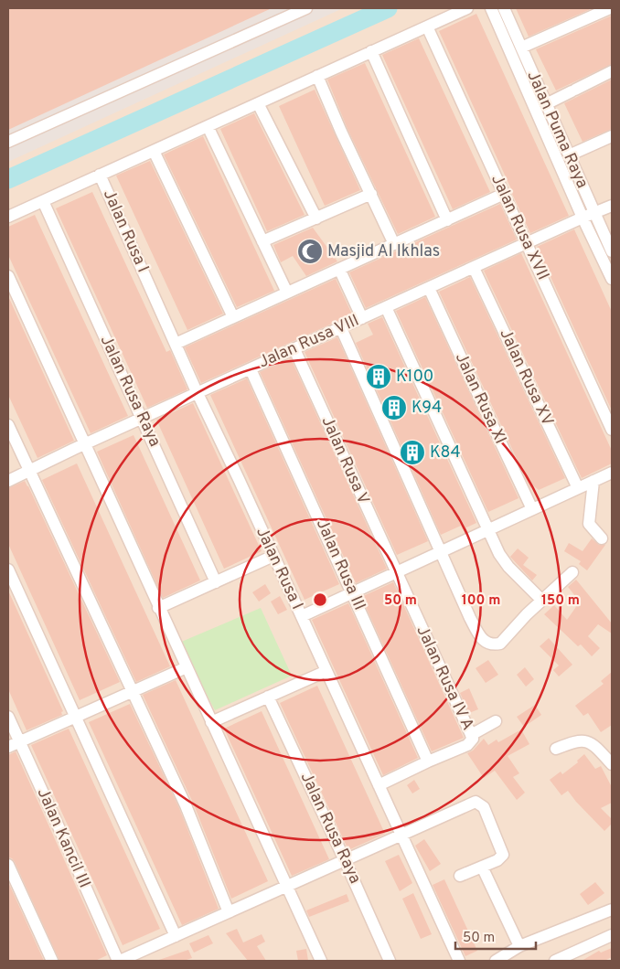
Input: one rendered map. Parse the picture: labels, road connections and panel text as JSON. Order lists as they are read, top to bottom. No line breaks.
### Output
{"streets":{"street":["Jalan Puma Raya","Jalan Rusa XVII","Jalan Rusa I","Jalan Rusa VIII","Jalan Rusa XV","Jalan Rusa Raya","Jalan Rusa XI","Jalan Rusa V","Jalan Rusa III","Jalan Rusa IV A","Jalan Kancil III"]},"crossings":[["Jalan Puma Raya","Jalan Rusa VIII"],["Jalan Rusa XVII","Jalan Rusa VIII"],["Jalan Rusa I","Jalan Rusa VIII"],["Jalan Rusa I","Jalan Rusa IV A"],["Jalan Rusa VIII","Jalan Rusa XV"],["Jalan Rusa VIII","Jalan Rusa Raya"],["Jalan Rusa VIII","Jalan Rusa XI"],["Jalan Rusa VIII","Jalan Rusa V"],["Jalan Rusa VIII","Jalan Rusa III"],["Jalan Rusa V","Jalan Rusa IV A"],["Jalan Rusa III","Jalan Rusa IV A"]],"places":{"mosque":["Masjid Al Ikhlas"],"building":["K100","K94","K84"]},"scale_bar":"50 m","rings":["50 m","100 m","150 m"]}
